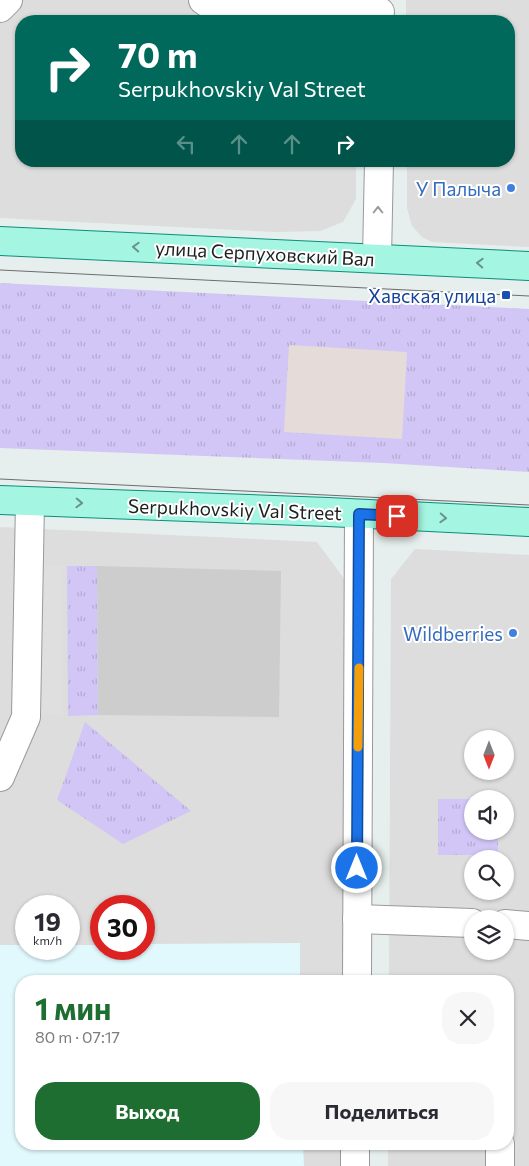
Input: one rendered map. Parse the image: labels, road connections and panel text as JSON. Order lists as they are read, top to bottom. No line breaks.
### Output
{"streets":{"main road":["улица Серпуховский Вал","Serpukhovskiy Val Street"]},"one_way":["улица Серпуховский Вал","Serpukhovskiy Val Street"],"places":{"other":["У Палыча","Wildberries"],"transit":["Хавская улица"]},"north":"bottom","page":{"turn":["70 m","Serpukhovskiy Val Street"],"speed":"19 km/h","limit":"30","heading":["1 мин","80 m · 07:17"],"buttons":["Выход","Поделиться"]}}
